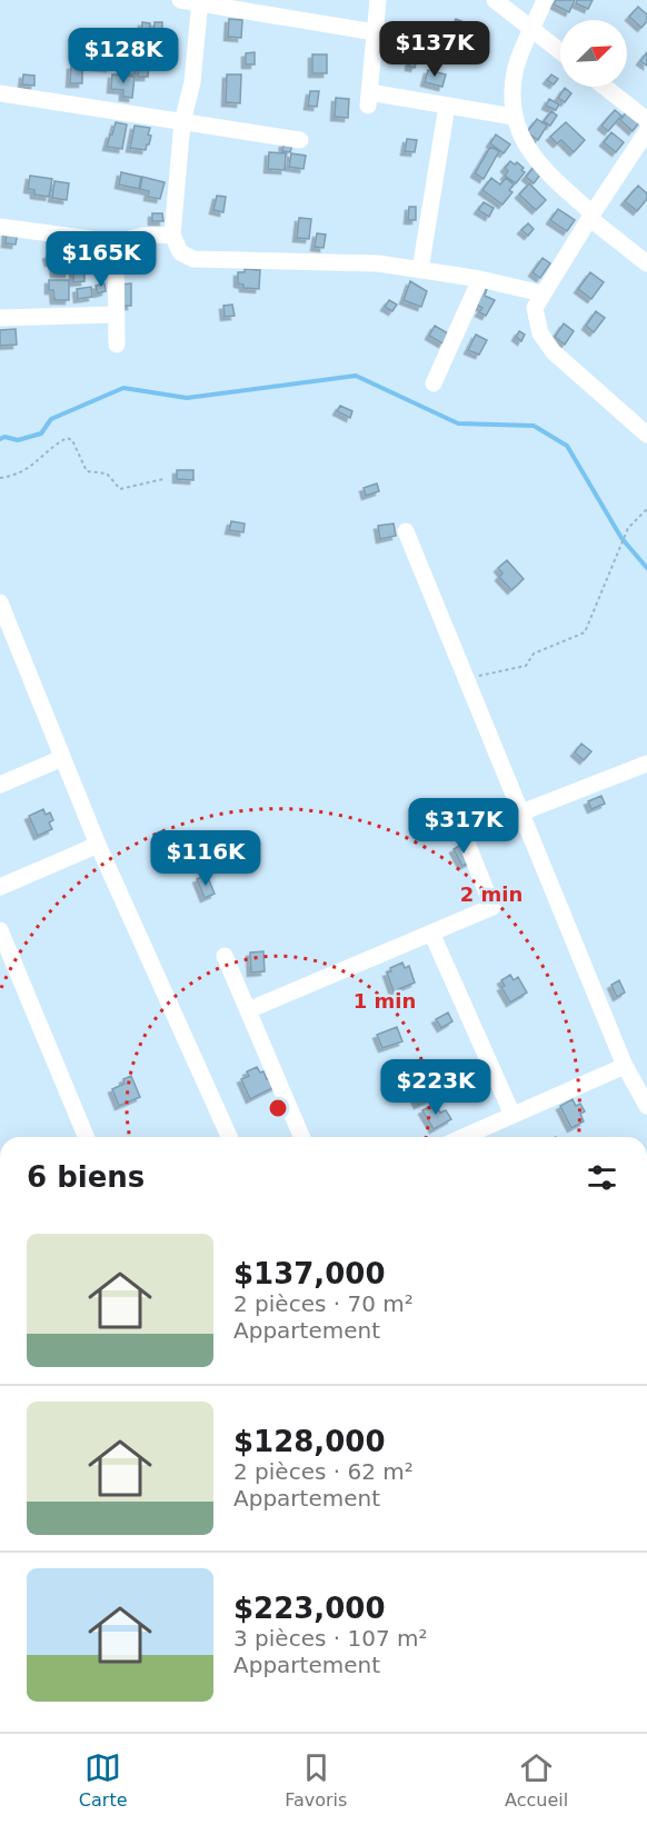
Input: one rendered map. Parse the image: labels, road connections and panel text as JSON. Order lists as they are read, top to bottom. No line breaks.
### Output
{"north":"top right","page":{"price":["$137K","$128K","$165K","$317K","$116K","$223K"],"heading":"6 biens","list":[{"name":"$137,000","note":"2 pièces · 70 m² · Appartement"},{"name":"$128,000","note":"2 pièces · 62 m² · Appartement"},{"name":"$223,000","note":"3 pièces · 107 m² · Appartement"}],"tabs":["Carte","Favoris","Accueil"]},"rings":["2 min","1 min"]}
